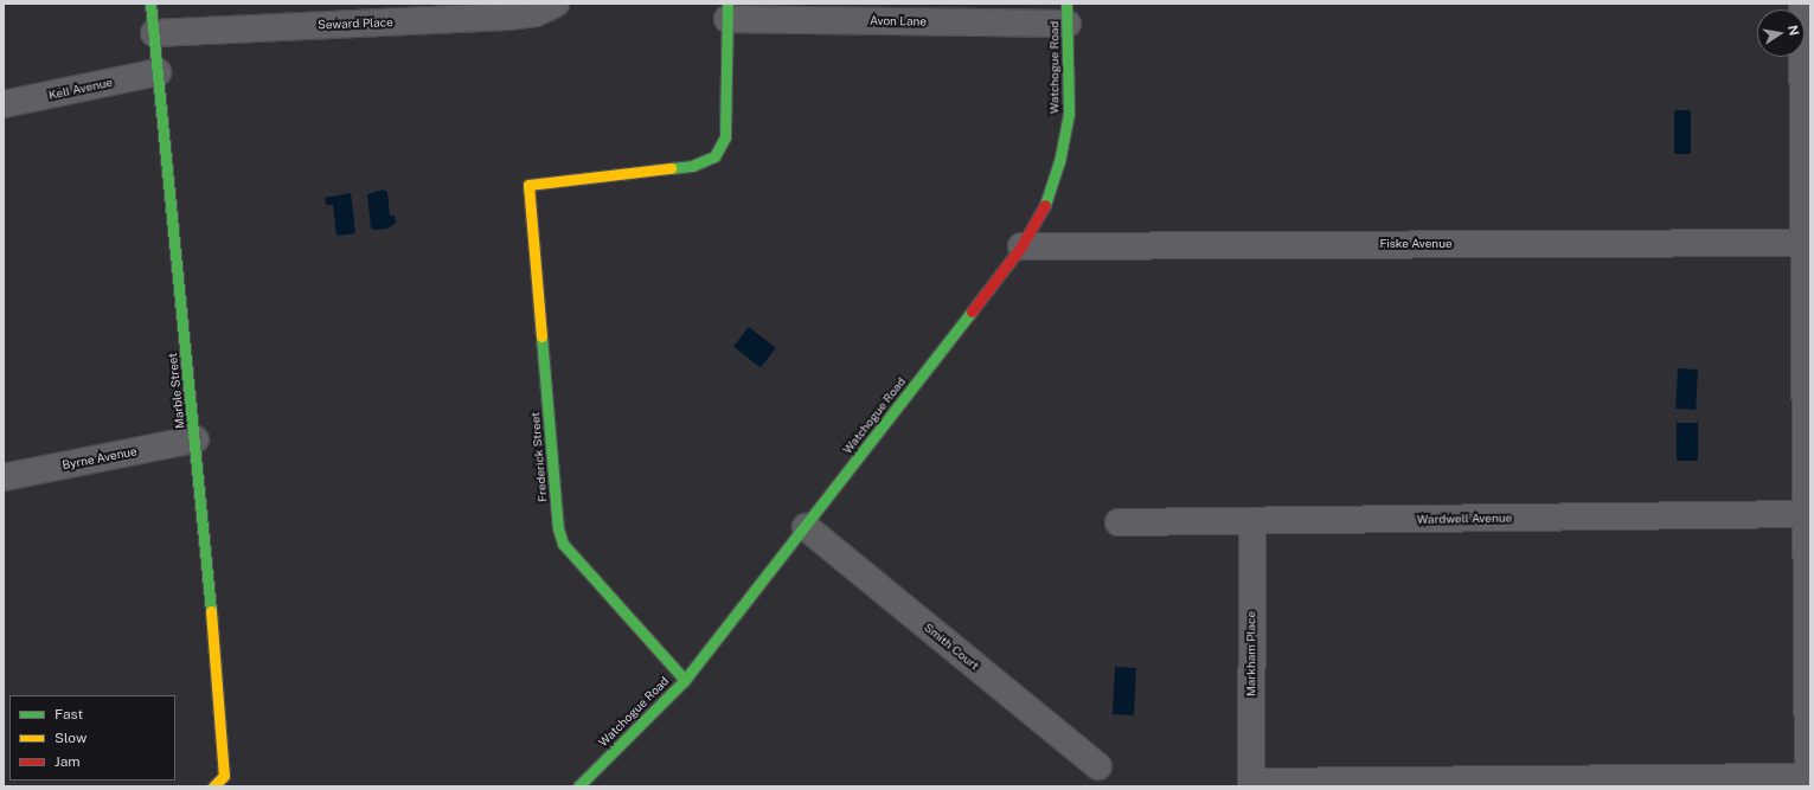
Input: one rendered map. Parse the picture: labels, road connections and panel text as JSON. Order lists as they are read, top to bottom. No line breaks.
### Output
{"streets":{"street":["Avon Lane","Seward Place","Watchogue Road","Kell Avenue","Fiske Avenue","Marble Street","Frederick Street","Byrne Avenue","Wardwell Avenue","Smith Court","Markham Place"]},"crossings":[["Avon Lane","Watchogue Road"],["Avon Lane","Frederick Street"],["Seward Place","Marble Street"],["Watchogue Road","Fiske Avenue"],["Watchogue Road","Frederick Street"],["Watchogue Road","Smith Court"],["Kell Avenue","Marble Street"],["Marble Street","Byrne Avenue"],["Wardwell Avenue","Markham Place"]],"legend":["Fast","Slow","Jam"],"north":"right"}
